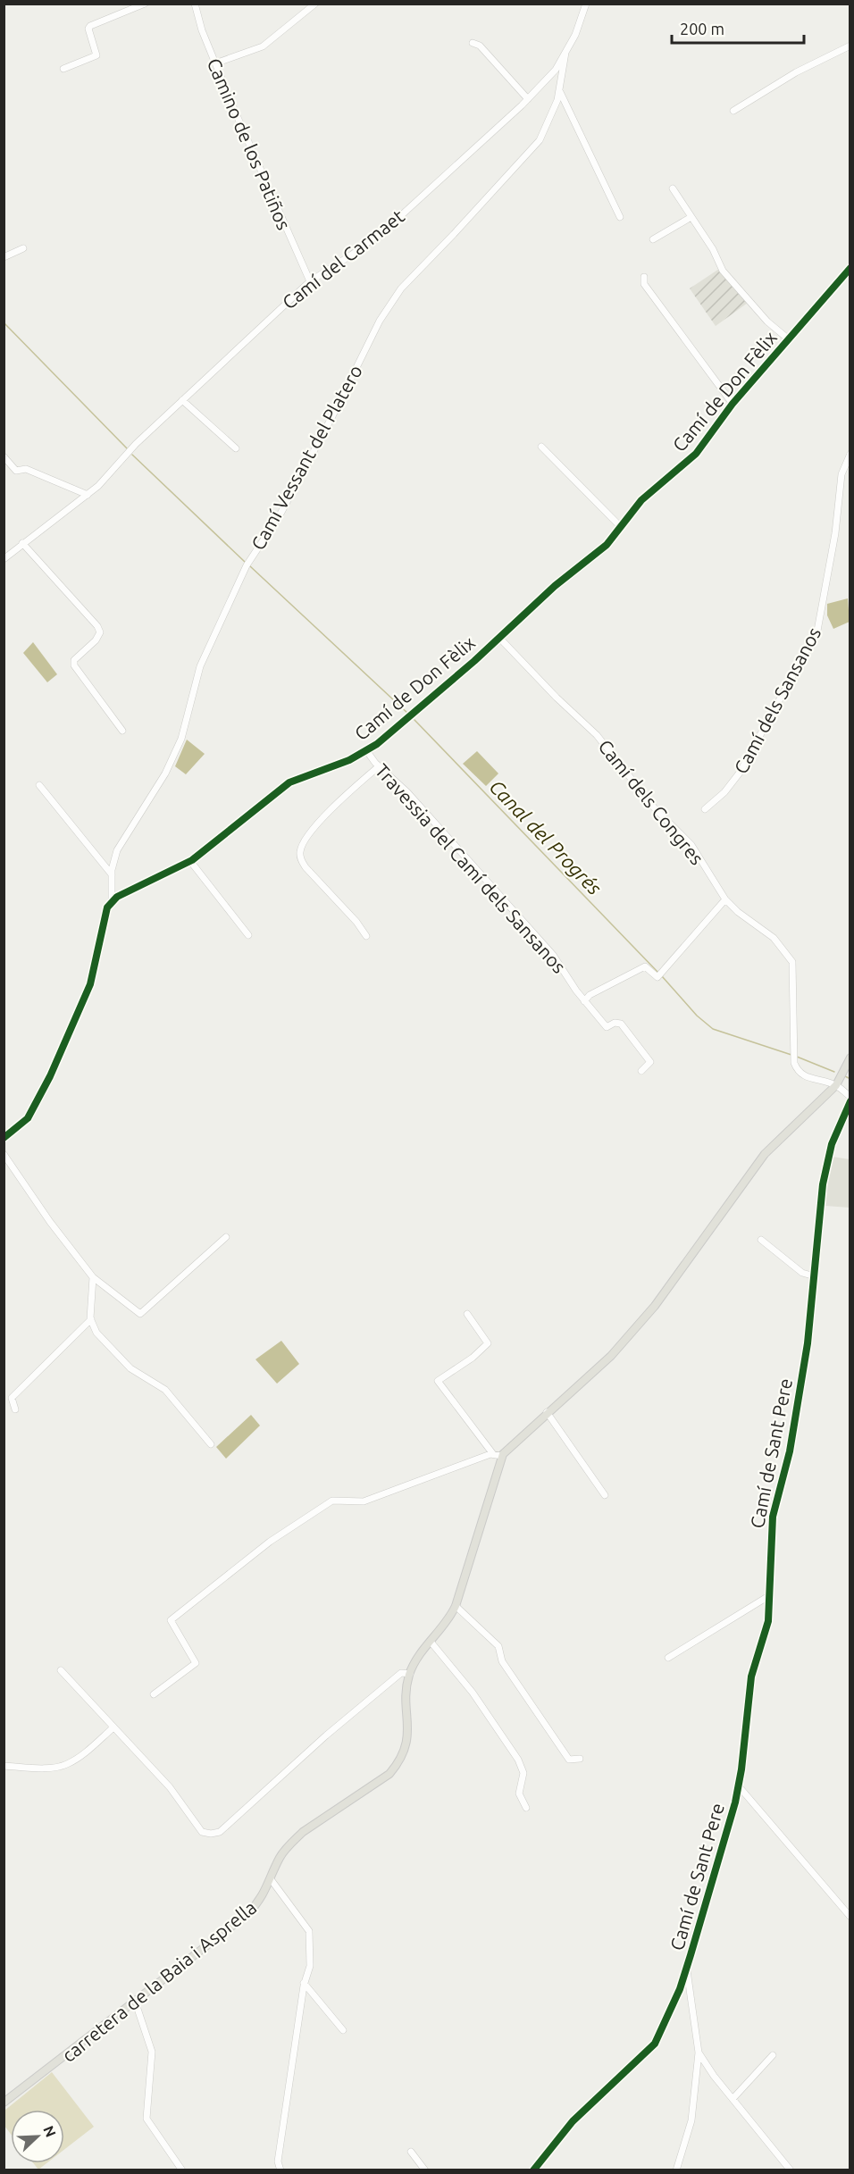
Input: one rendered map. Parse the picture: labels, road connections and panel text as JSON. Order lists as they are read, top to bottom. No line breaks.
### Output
{"streets":{"main road":["carretera de la Baia i Asprella"],"street":["Camino de los Patiños","Camí del Carmaet","Camí de Don Fèlix","Camí Vessant del Platero","Camí dels Sansanos","Camí dels Congres","Travessia del Camí dels Sansanos","Camí de Sant Pere"]},"crossings":[["Camino de los Patiños","Camí del Carmaet"],["Camí del Carmaet","Camí Vessant del Platero"],["Camí de Don Fèlix","Camí Vessant del Platero"],["Camí de Don Fèlix","Camí dels Congres"],["Camí de Don Fèlix","Travessia del Camí dels Sansanos"],["Camí dels Congres","Camí de Sant Pere"],["Camí dels Congres","carretera de la Baia i Asprella"]],"water":["Canal del Progrés"],"scale_bar":"200 m","north":"top right"}
